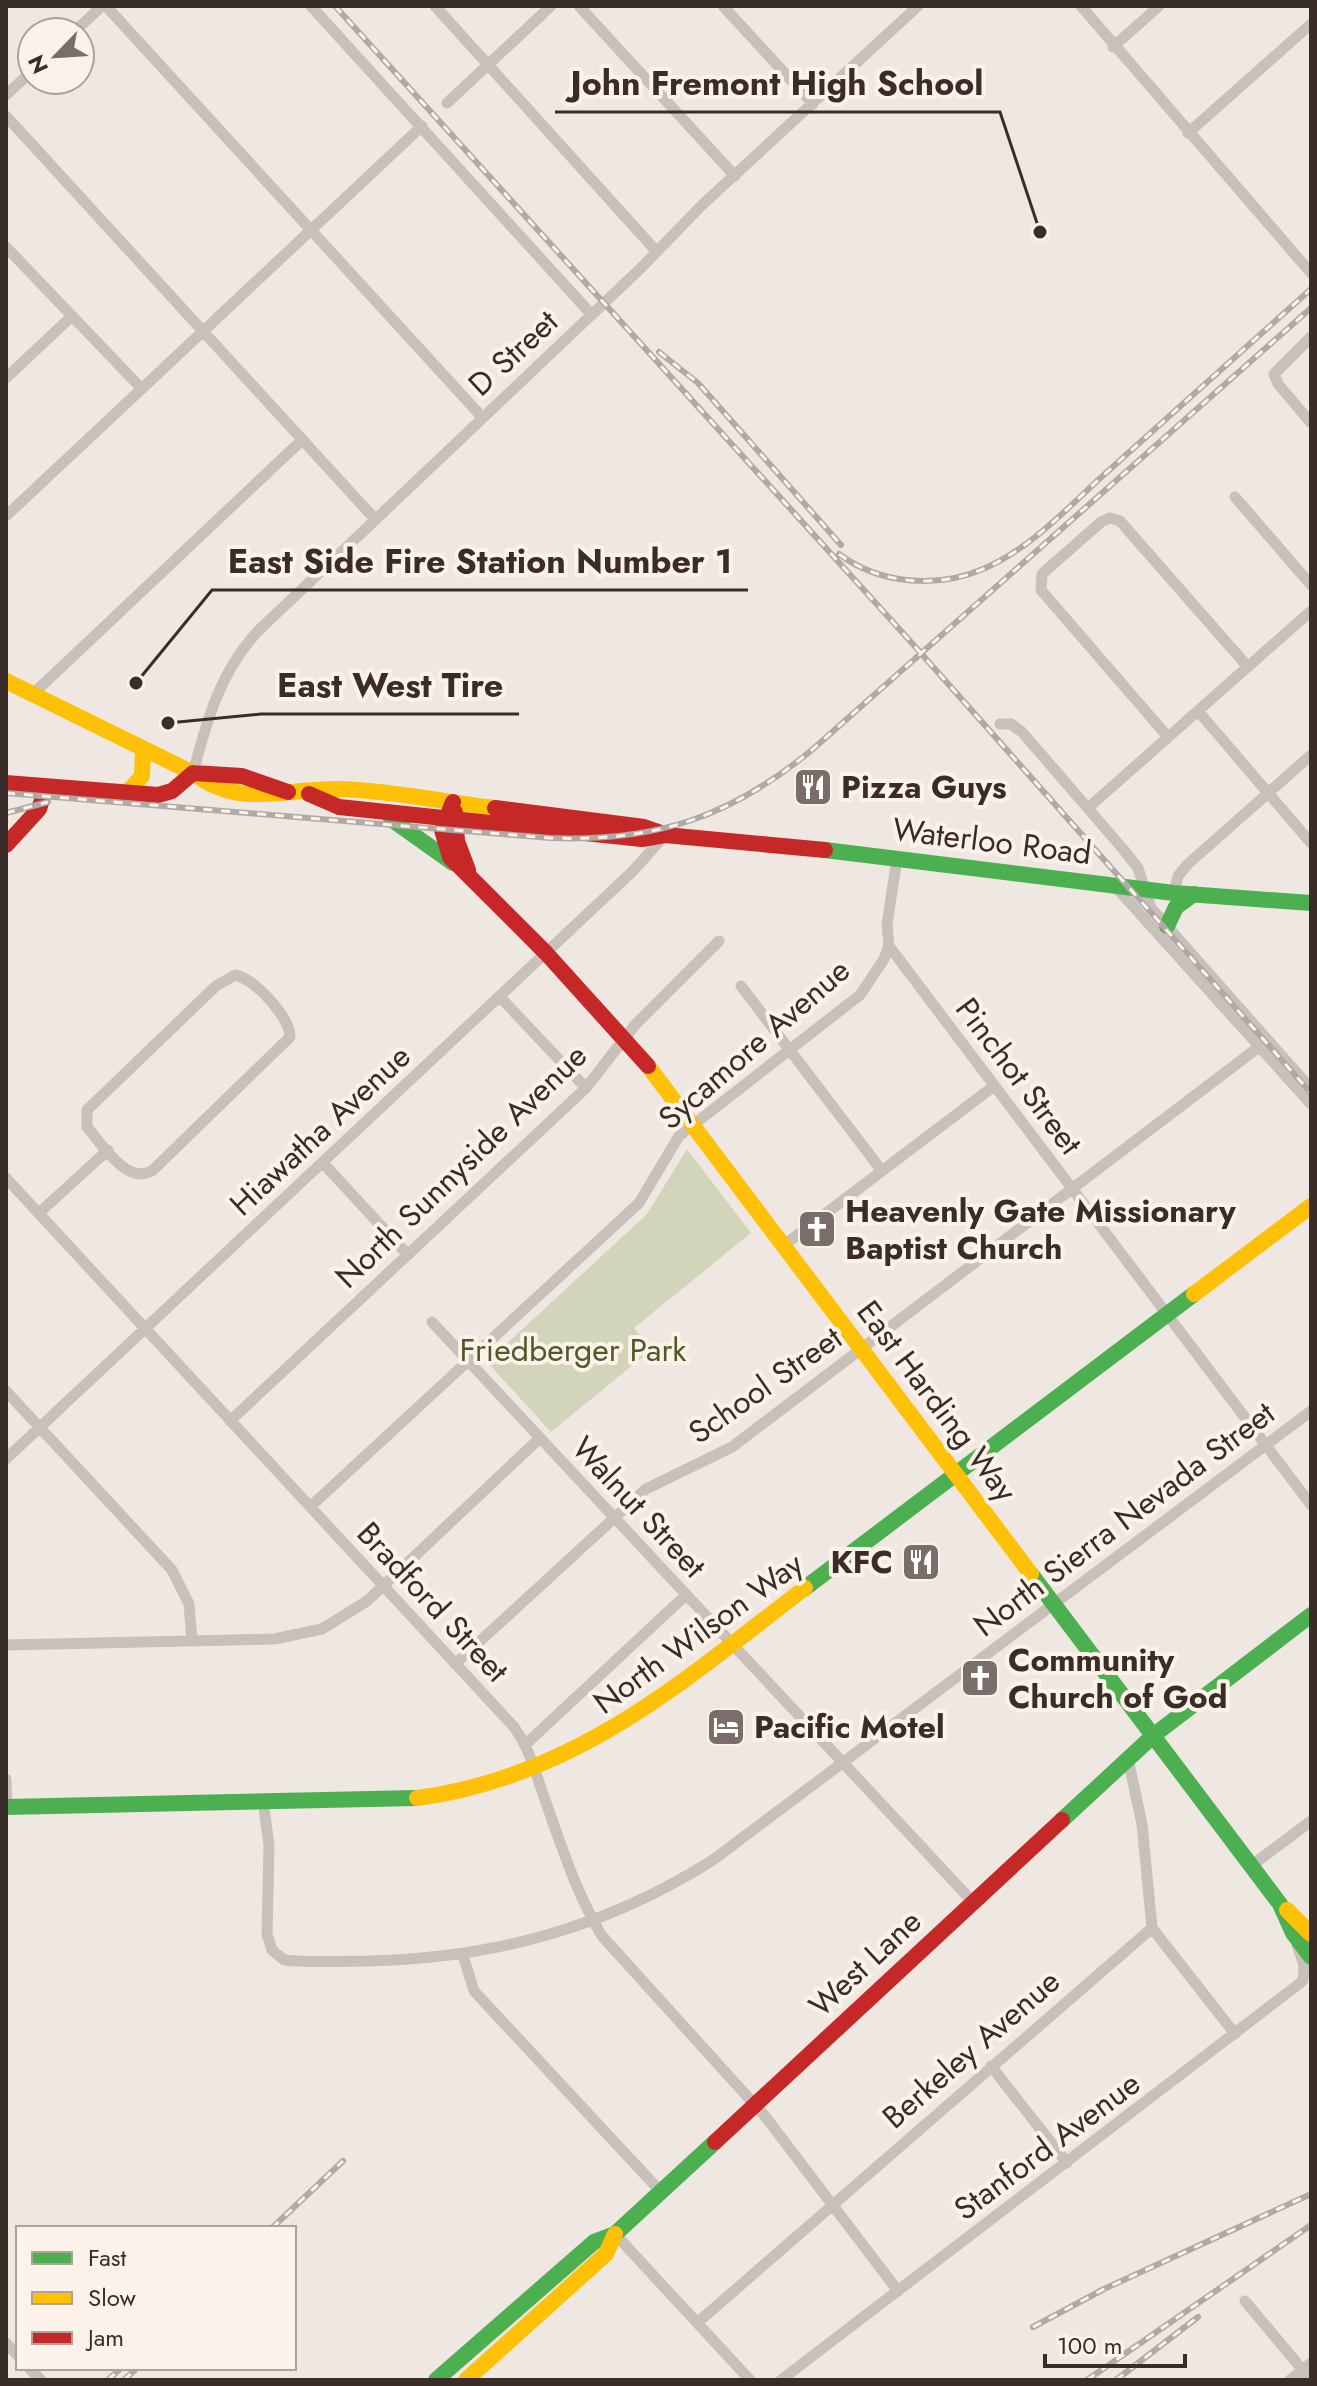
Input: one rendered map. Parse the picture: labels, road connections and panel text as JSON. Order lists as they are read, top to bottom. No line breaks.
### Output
{"streets":{"main road":["Waterloo Road","East Harding Way","North Wilson Way","West Lane"],"street":["D Street","Sycamore Avenue","Pinchot Street","Hiawatha Avenue","North Sunnyside Avenue","School Street","Walnut Street","North Sierra Nevada Street","Bradford Street","Berkeley Avenue","Stanford Avenue"]},"crossings":[["D Street","Waterloo Road"],["Waterloo Road","Sycamore Avenue"],["Waterloo Road","Hiawatha Avenue"],["Waterloo Road","East Harding Way"],["Sycamore Avenue","Pinchot Street"],["Sycamore Avenue","East Harding Way"],["Sycamore Avenue","Walnut Street"],["Sycamore Avenue","Bradford Street"],["Pinchot Street","School Street"],["Pinchot Street","North Sierra Nevada Street"],["Pinchot Street","North Wilson Way"],["Hiawatha Avenue","East Harding Way"],["Hiawatha Avenue","Bradford Street"],["North Sunnyside Avenue","East Harding Way"],["North Sunnyside Avenue","Bradford Street"],["School Street","East Harding Way"],["School Street","Walnut Street"],["School Street","Bradford Street"],["East Harding Way","North Sierra Nevada Street"],["East Harding Way","North Wilson Way"],["East Harding Way","West Lane"],["East Harding Way","Stanford Avenue"],["Walnut Street","North Sierra Nevada Street"],["Walnut Street","North Wilson Way"],["Walnut Street","West Lane"],["North Sierra Nevada Street","Bradford Street"],["North Sierra Nevada Street","North Wilson Way"],["Bradford Street","North Wilson Way"],["Bradford Street","West Lane"],["Bradford Street","Berkeley Avenue"],["Bradford Street","Stanford Avenue"]],"parks":["Friedberger Park"],"places":{"other":["John Fremont High School","East Side Fire Station Number 1","East West Tire"],"restaurant":["Pizza Guys","KFC"],"church":["Heavenly Gate Missionary Baptist Church","Community Church of God"],"hotel":["Pacific Motel"]},"legend":["Fast","Slow","Jam"],"scale_bar":"100 m","north":"bottom left"}
